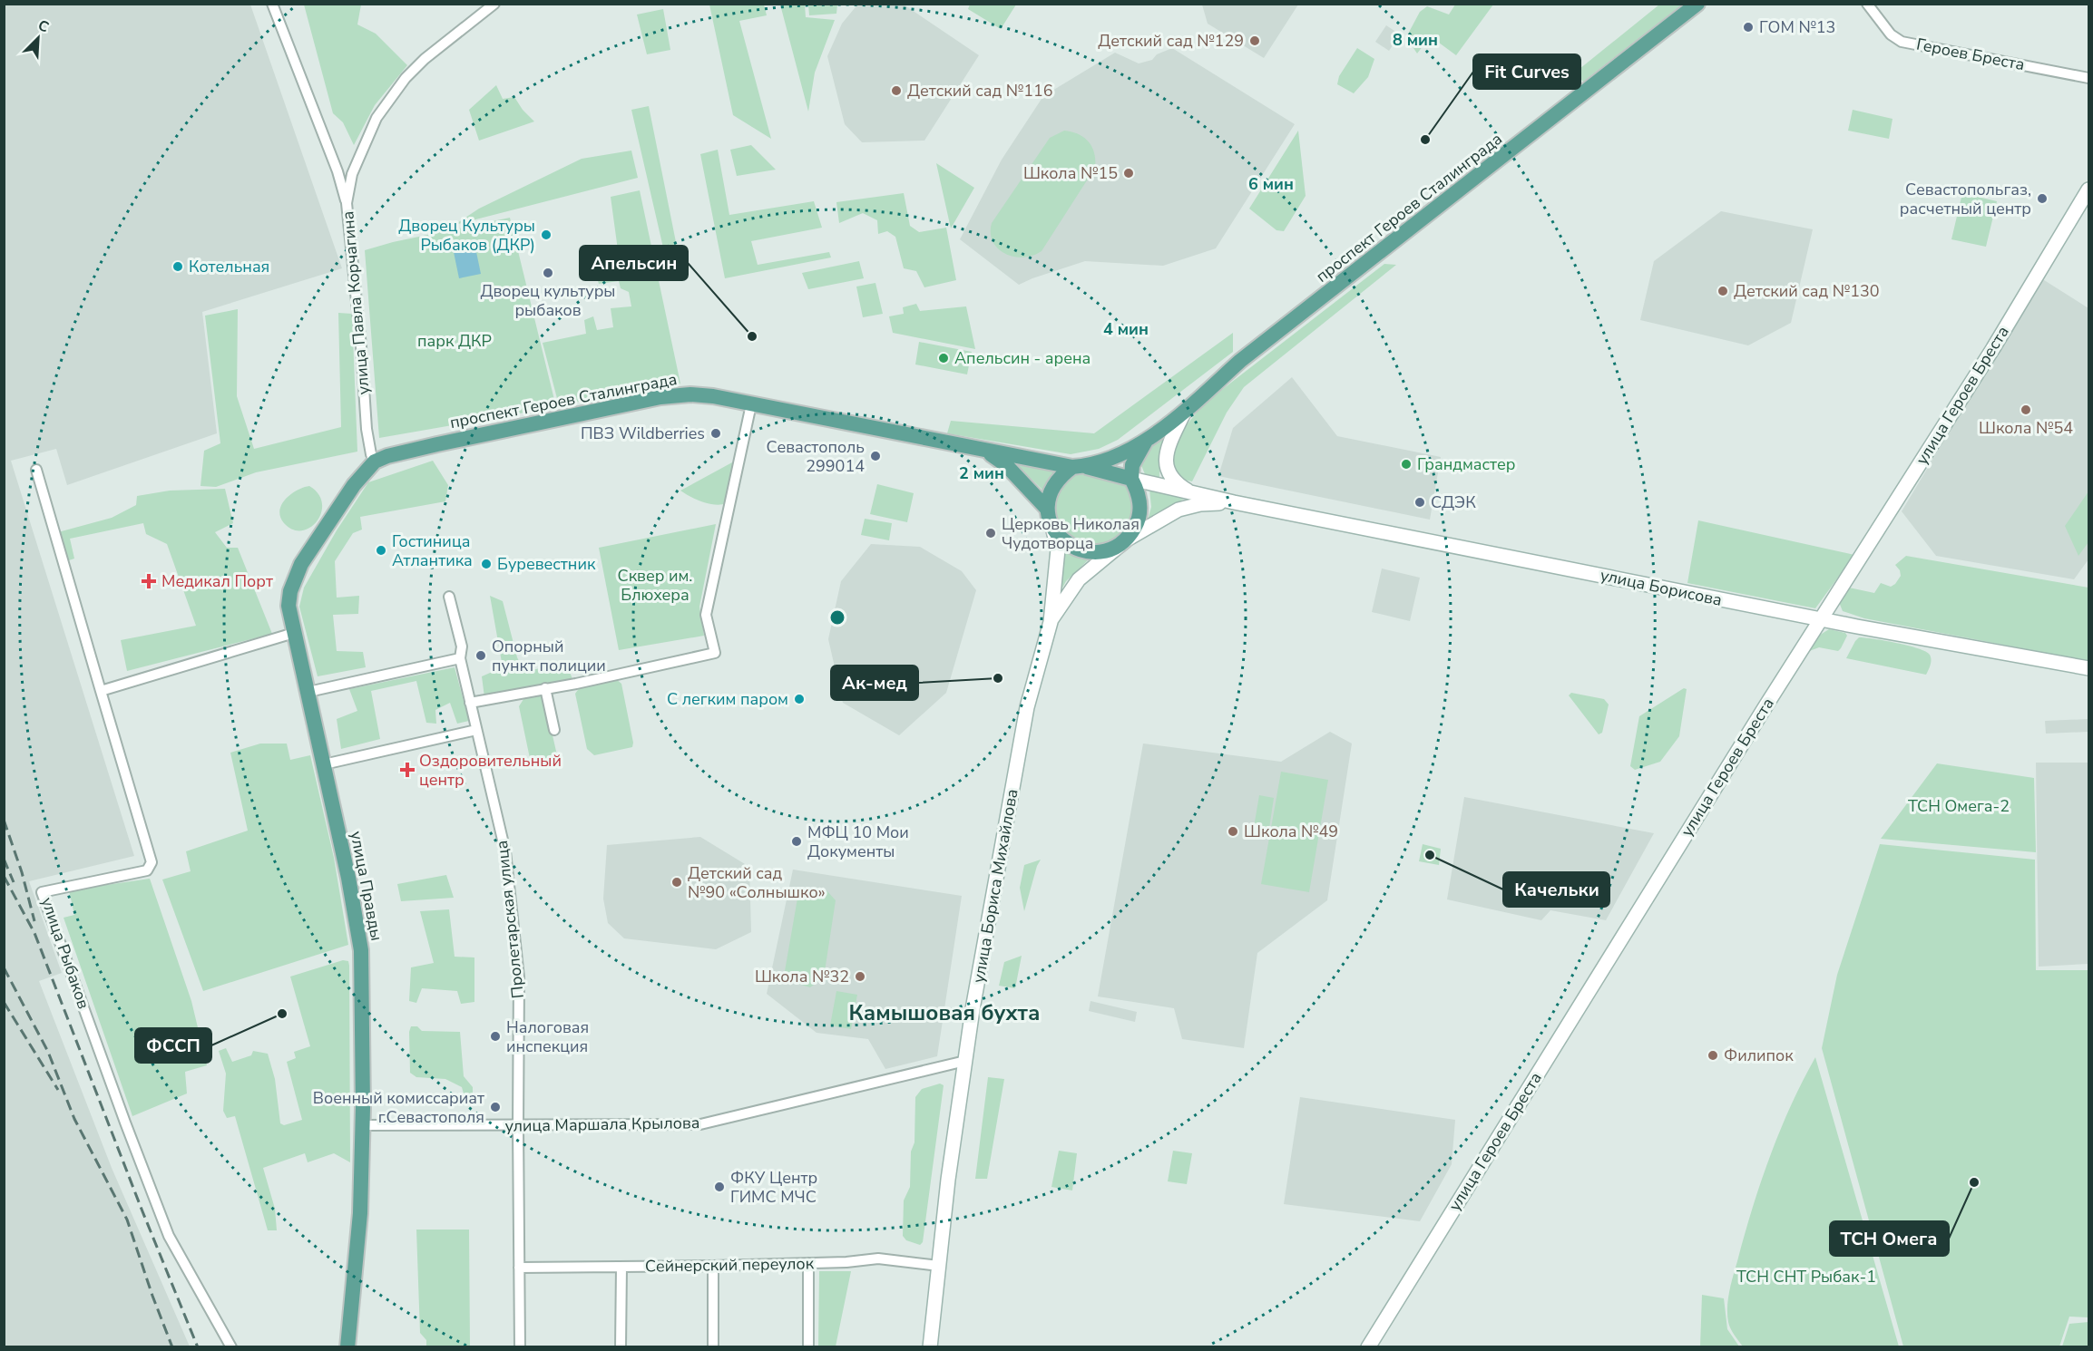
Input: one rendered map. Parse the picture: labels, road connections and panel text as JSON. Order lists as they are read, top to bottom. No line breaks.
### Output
{"streets":{"main road":["проспект Героев Сталинграда","улица Правды"],"street":["Героев Бреста","улица Павла Корчагина","улица Героев Бреста","улица Борисова","улица Бориса Михайлова","Пролетарская улица","улица Рыбаков","улица Маршала Крылова","Сейнерский переулок"]},"crossings":[["проспект Героев Сталинграда","улица Павла Корчагина"],["проспект Героев Сталинграда","улица Борисова"],["проспект Героев Сталинграда","улица Правды"],["проспект Героев Сталинграда","улица Бориса Михайлова"],["улица Павла Корчагина","улица Правды"],["улица Героев Бреста","улица Борисова"],["улица Борисова","улица Бориса Михайлова"],["улица Правды","улица Маршала Крылова"],["улица Бориса Михайлова","улица Маршала Крылова"],["улица Бориса Михайлова","Сейнерский переулок"],["Пролетарская улица","улица Маршала Крылова"],["Пролетарская улица","Сейнерский переулок"]],"districts":["Камышовая бухта"],"parks":["парк ДКР","Сквер им. Блюхера","ТСН Омега-2","ТСН СНТ Рыбак-1"],"places":{"other":["ГОМ №13","Детский сад №129","Детский сад №116","Fit Curves","Школа №15","Севастопольгаз, расчетный центр","Дворец Культуры Рыбаков (ДКР)","Котельная","Дворец культуры рыбаков","Детский сад №130","Апельсин","Апельсин - арена","Школа №54","ПВЗ Wildberries","Севастополь 299014","Грандмастер","СДЭК","Церковь Николая Чудотворца","Гостиница Атлантика","Буревестник","Опорный пункт полиции","Ак-мед","С легким паром","Школа №49","МФЦ 10 Мои Документы","Качельки","Детский сад №90 «Солнышко»","Школа №32","ФССП","Налоговая инспекция","Филипок","Военный комиссариат г.Севастополя","ТСН Омега","ФКУ Центр ГИМС МЧС"],"health":["Медикал Порт","Оздоровительный центр"]},"north":"top right","rings":["8 мин","6 мин","4 мин","2 мин"]}
